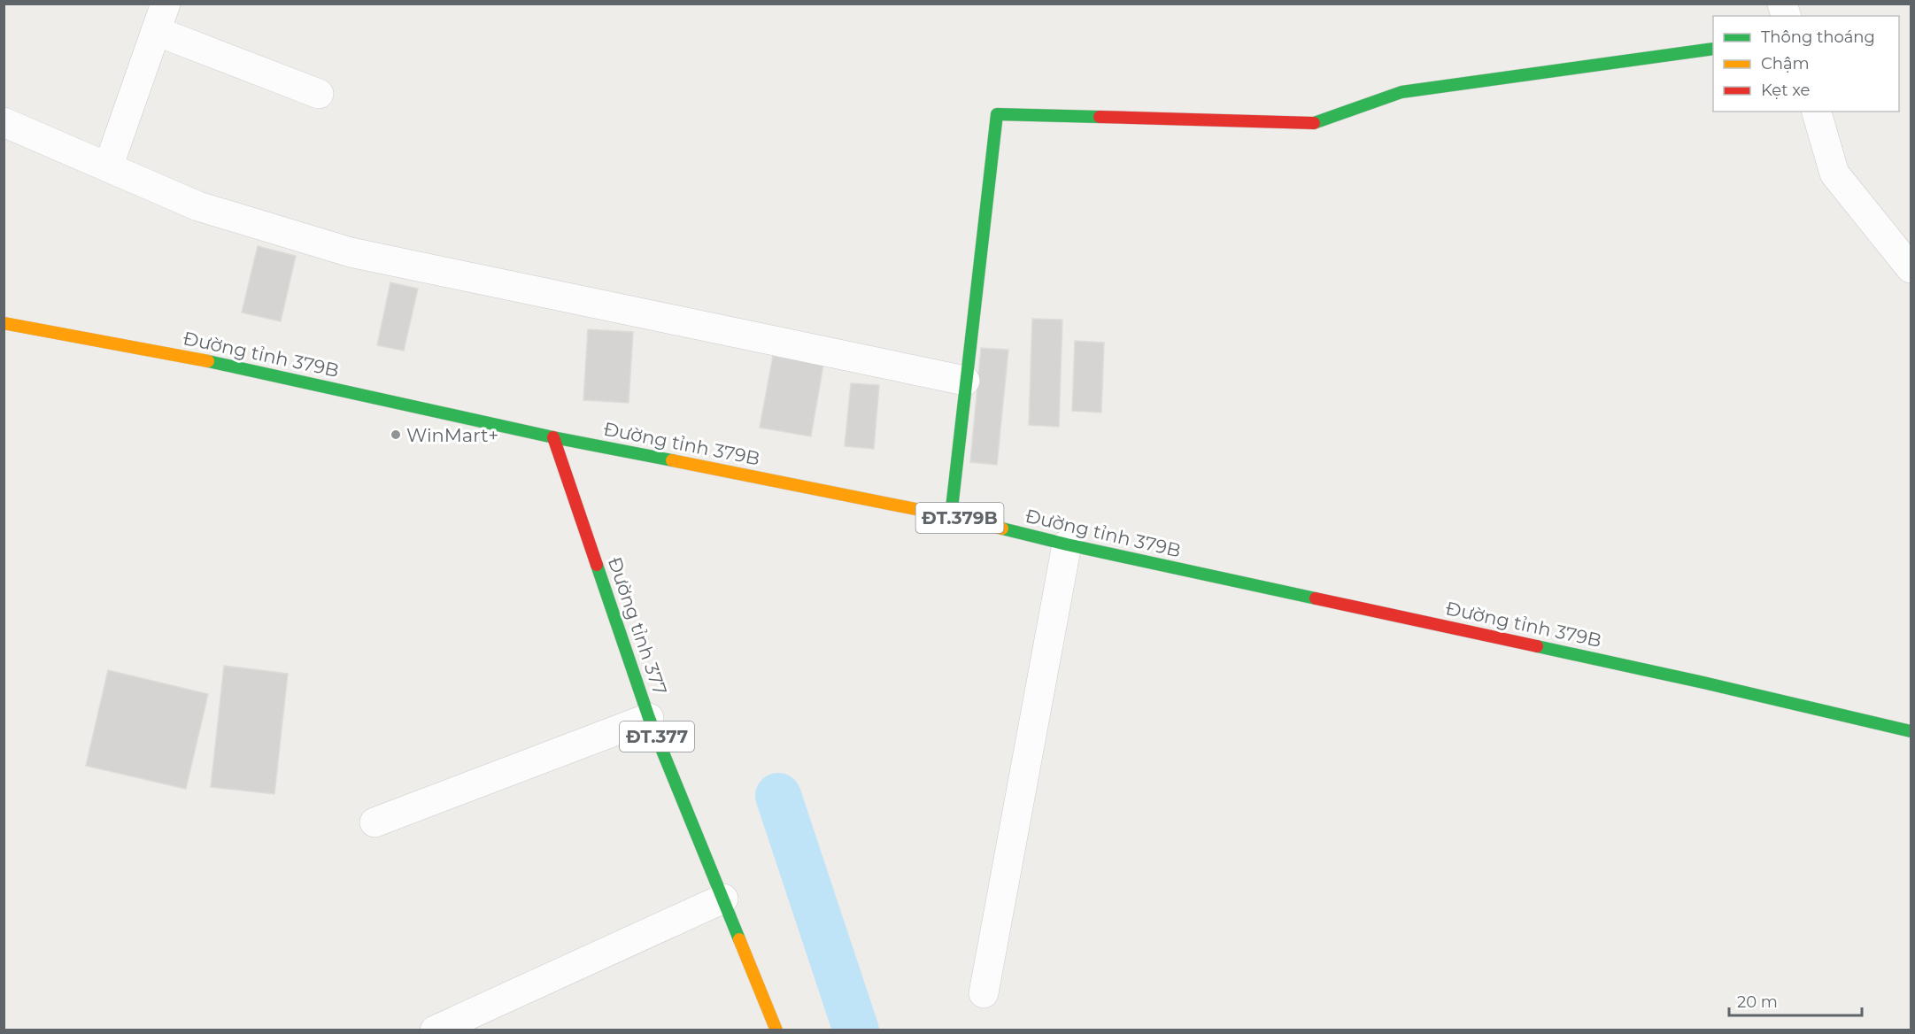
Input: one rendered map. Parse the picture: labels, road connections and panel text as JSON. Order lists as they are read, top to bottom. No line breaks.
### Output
{"streets":{"main road":["Đường tỉnh 379B","ĐT.379B","Đường tỉnh 377","ĐT.377"]},"crossings":[["Đường tỉnh 379B","Đường tỉnh 377"]],"places":["WinMart+"],"legend":["Thông thoáng","Chậm","Kẹt xe"],"scale_bar":"20 m"}
